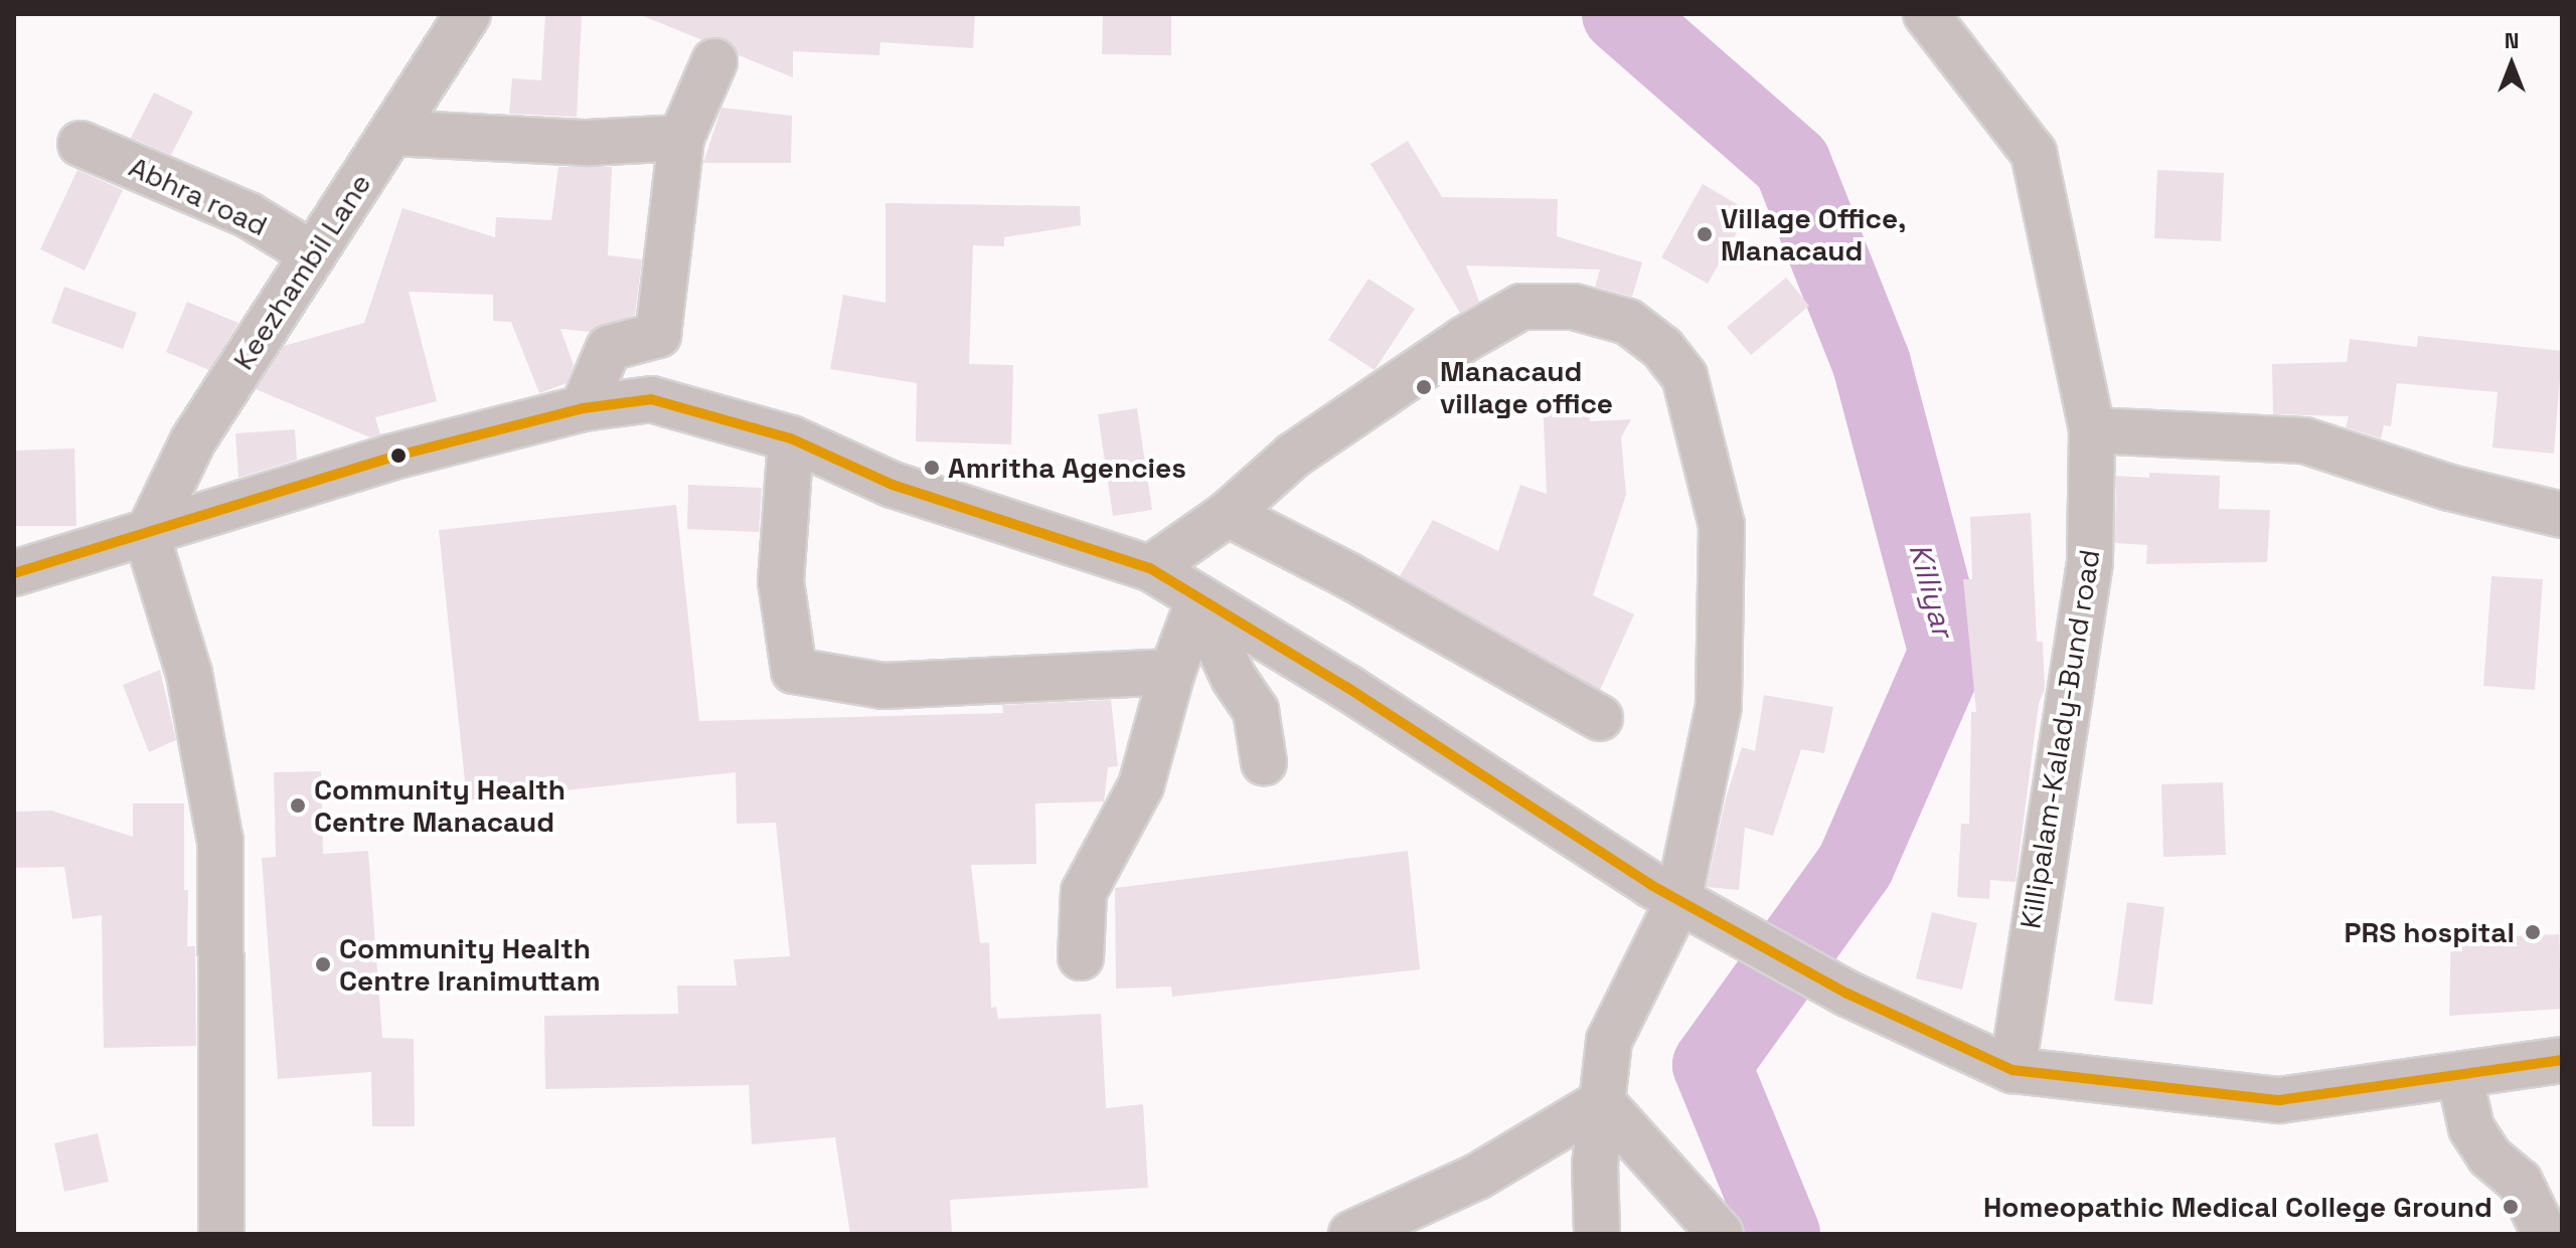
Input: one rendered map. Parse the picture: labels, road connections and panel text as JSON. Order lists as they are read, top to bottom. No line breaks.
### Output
{"streets":{"street":["Abhra road","Keezhambil Lane","Killipalam-Kalady-Bund road"]},"crossings":[["Abhra road","Keezhambil Lane"]],"water":["Killiyar"],"places":["Village Office, Manacaud","Manacaud village office","Amritha Agencies","Community Health Centre Manacaud","PRS hospital","Community Health Centre Iranimuttam","Homeopathic Medical College Ground"],"north":"top"}
